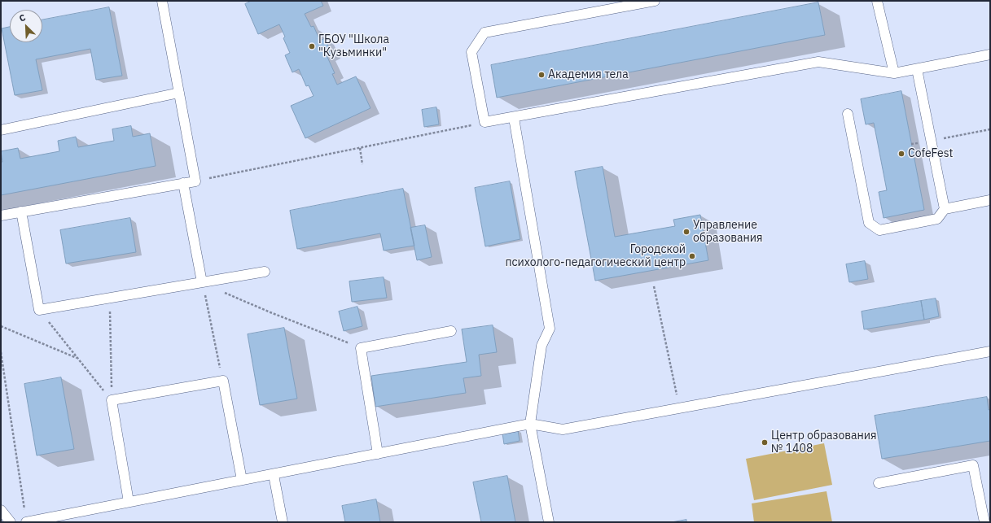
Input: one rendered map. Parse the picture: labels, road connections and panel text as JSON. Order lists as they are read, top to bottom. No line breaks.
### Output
{"places":["ГБОУ \"Школа \"Кузьминки\"","Академия тела","CofeFest","Управление образования","Городской психолого-педагогический центр","Центр образования № 1408"],"north":"top left"}
